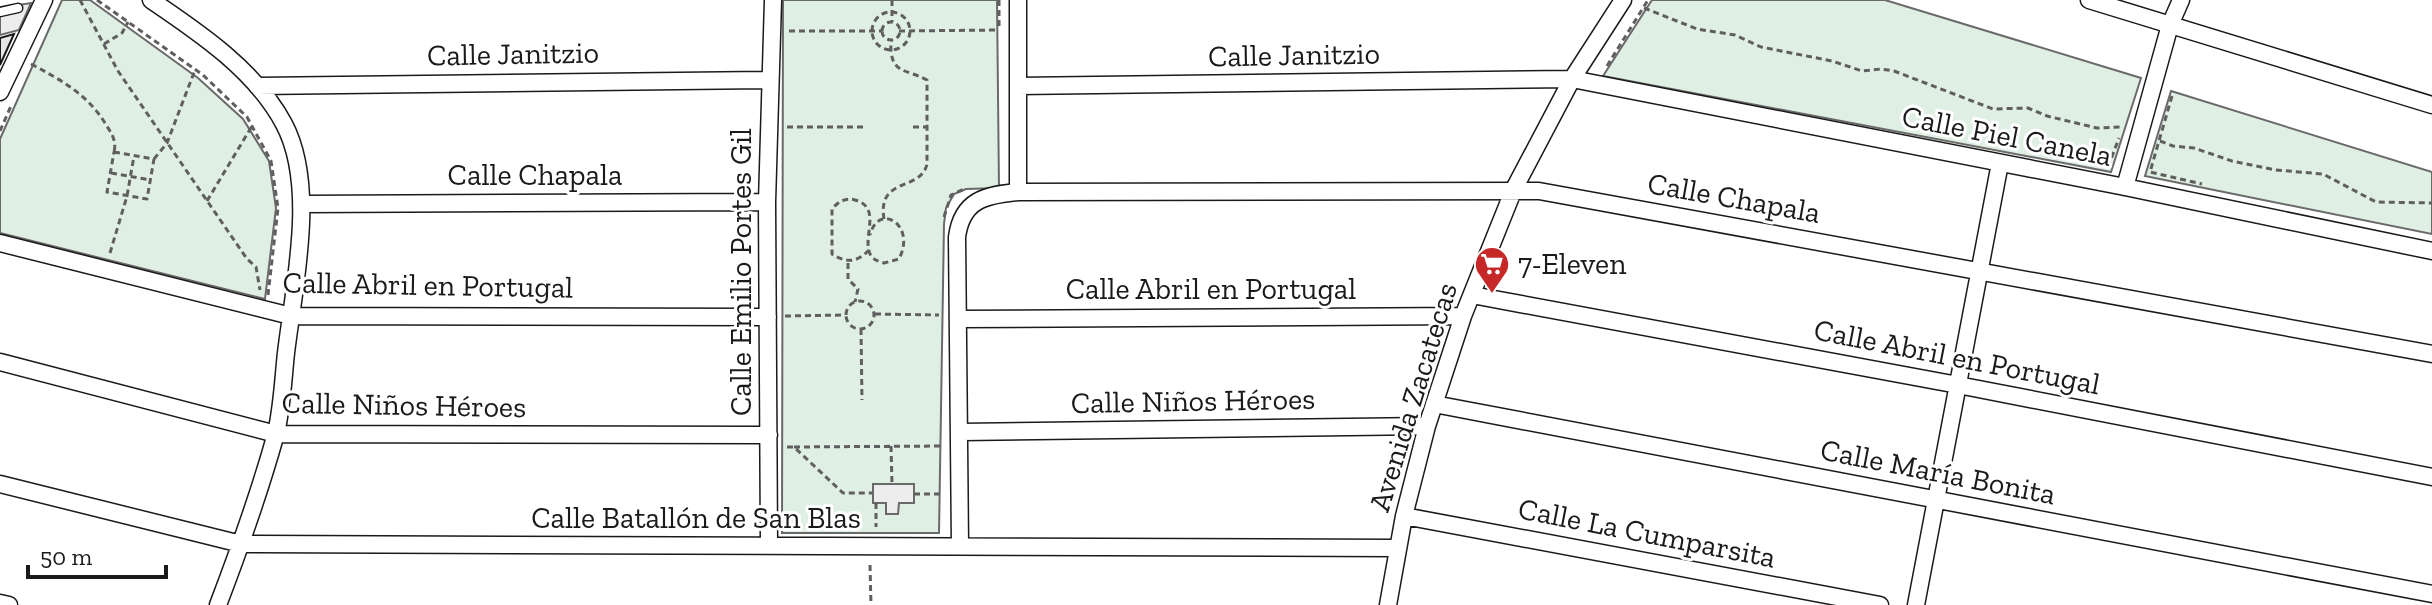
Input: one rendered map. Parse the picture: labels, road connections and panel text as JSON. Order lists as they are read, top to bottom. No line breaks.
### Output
{"streets":{"street":["Calle Janitzio","Calle Piel Canela","Calle Chapala","Calle Emilio Portes Gil","Calle Abril en Portugal","Avenida Zacatecas","Calle Niños Héroes","Calle María Bonita","Calle Batallón de San Blas","Calle La Cumparsita"]},"crossings":[["Calle Janitzio","Calle Piel Canela"],["Calle Janitzio","Calle Emilio Portes Gil"],["Calle Janitzio","Avenida Zacatecas"],["Calle Piel Canela","Avenida Zacatecas"],["Calle Chapala","Calle Emilio Portes Gil"],["Calle Chapala","Calle Abril en Portugal"],["Calle Chapala","Avenida Zacatecas"],["Calle Emilio Portes Gil","Calle Abril en Portugal"],["Calle Emilio Portes Gil","Calle Niños Héroes"],["Calle Emilio Portes Gil","Calle Batallón de San Blas"],["Calle Abril en Portugal","Avenida Zacatecas"],["Avenida Zacatecas","Calle Niños Héroes"],["Avenida Zacatecas","Calle María Bonita"],["Avenida Zacatecas","Calle Batallón de San Blas"],["Avenida Zacatecas","Calle La Cumparsita"]],"places":{"supermarket":["7-Eleven"]},"scale_bar":"50 m"}
